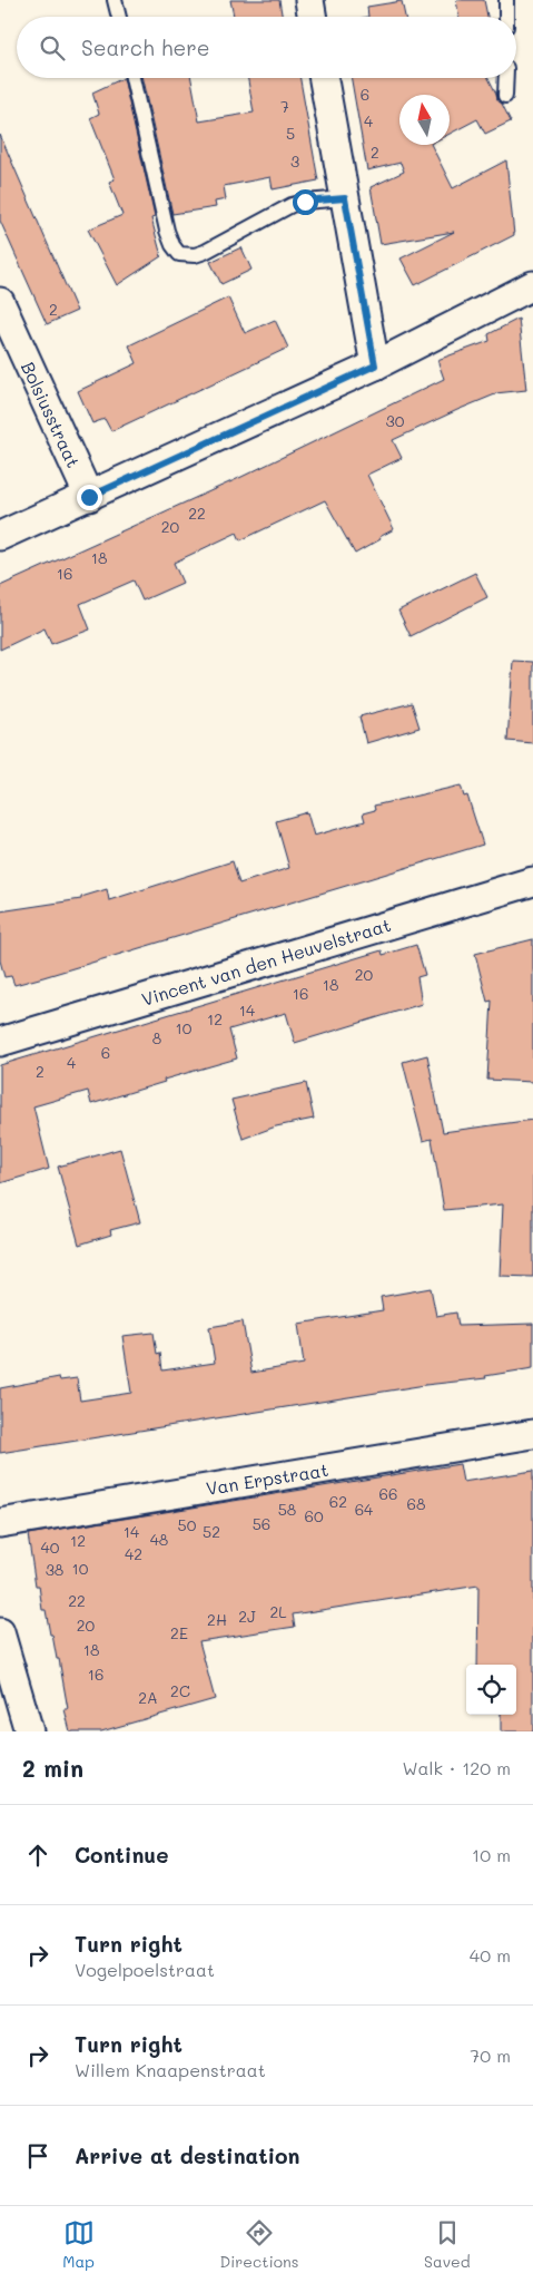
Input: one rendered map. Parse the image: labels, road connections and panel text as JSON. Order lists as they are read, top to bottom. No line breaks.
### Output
{"streets":{"street":["Bolsiusstraat","Vincent van den Heuvelstraat","Van Erpstraat"]},"house_numbers":["6","7","4","5","2","3","2","30","22","20","18","16","20","18","16","14","12","10","8","6","4","2","66","62","68","58","64","60","56","50","14","52","48","12","40","42","10","38","22","2L","2J","2H","20","2E","18","16","2C","2A"],"north":"top","page":{"search":"Search here","heading":["2 min","Walk · 120 m"],"list":[["Continue","10 m"],["Turn right","Vogelpoelstraat","40 m"],["Turn right","Willem Knaapenstraat","70 m"],"Arrive at destination"],"nav":["Map","Directions","Saved"]}}
